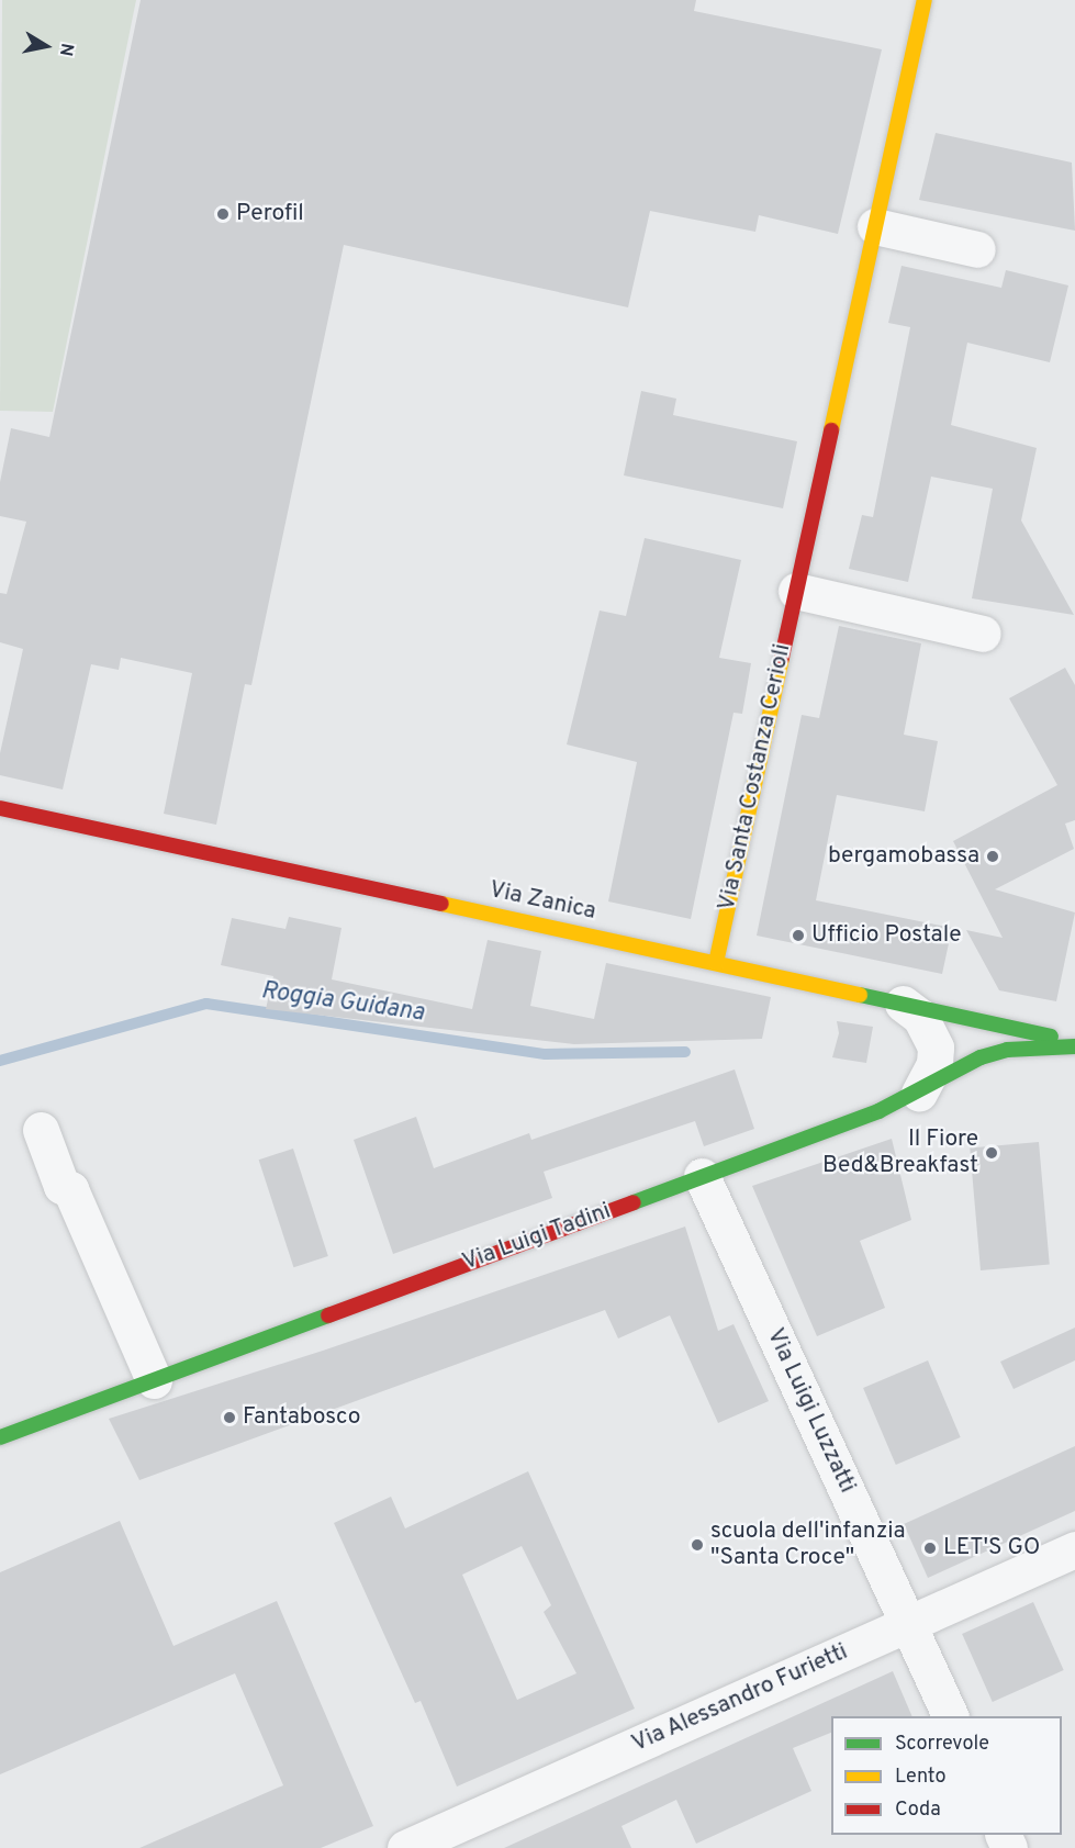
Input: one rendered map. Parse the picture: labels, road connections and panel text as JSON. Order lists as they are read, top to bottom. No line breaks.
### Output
{"streets":{"street":["Via Santa Costanza Cerioli","Via Zanica","Via Luigi Tadini","Via Luigi Luzzatti","Via Alessandro Furietti"]},"crossings":[["Via Santa Costanza Cerioli","Via Zanica"],["Via Zanica","Via Luigi Tadini"],["Via Luigi Tadini","Via Luigi Luzzatti"],["Via Luigi Luzzatti","Via Alessandro Furietti"]],"water":["Roggia Guidana"],"places":["Perofil","bergamobassa","Ufficio Postale","Il Fiore Bed&Breakfast","Fantabosco","scuola dell'infanzia \"Santa Croce\"","LET'S GO"],"legend":["Scorrevole","Lento","Coda"],"north":"right"}
